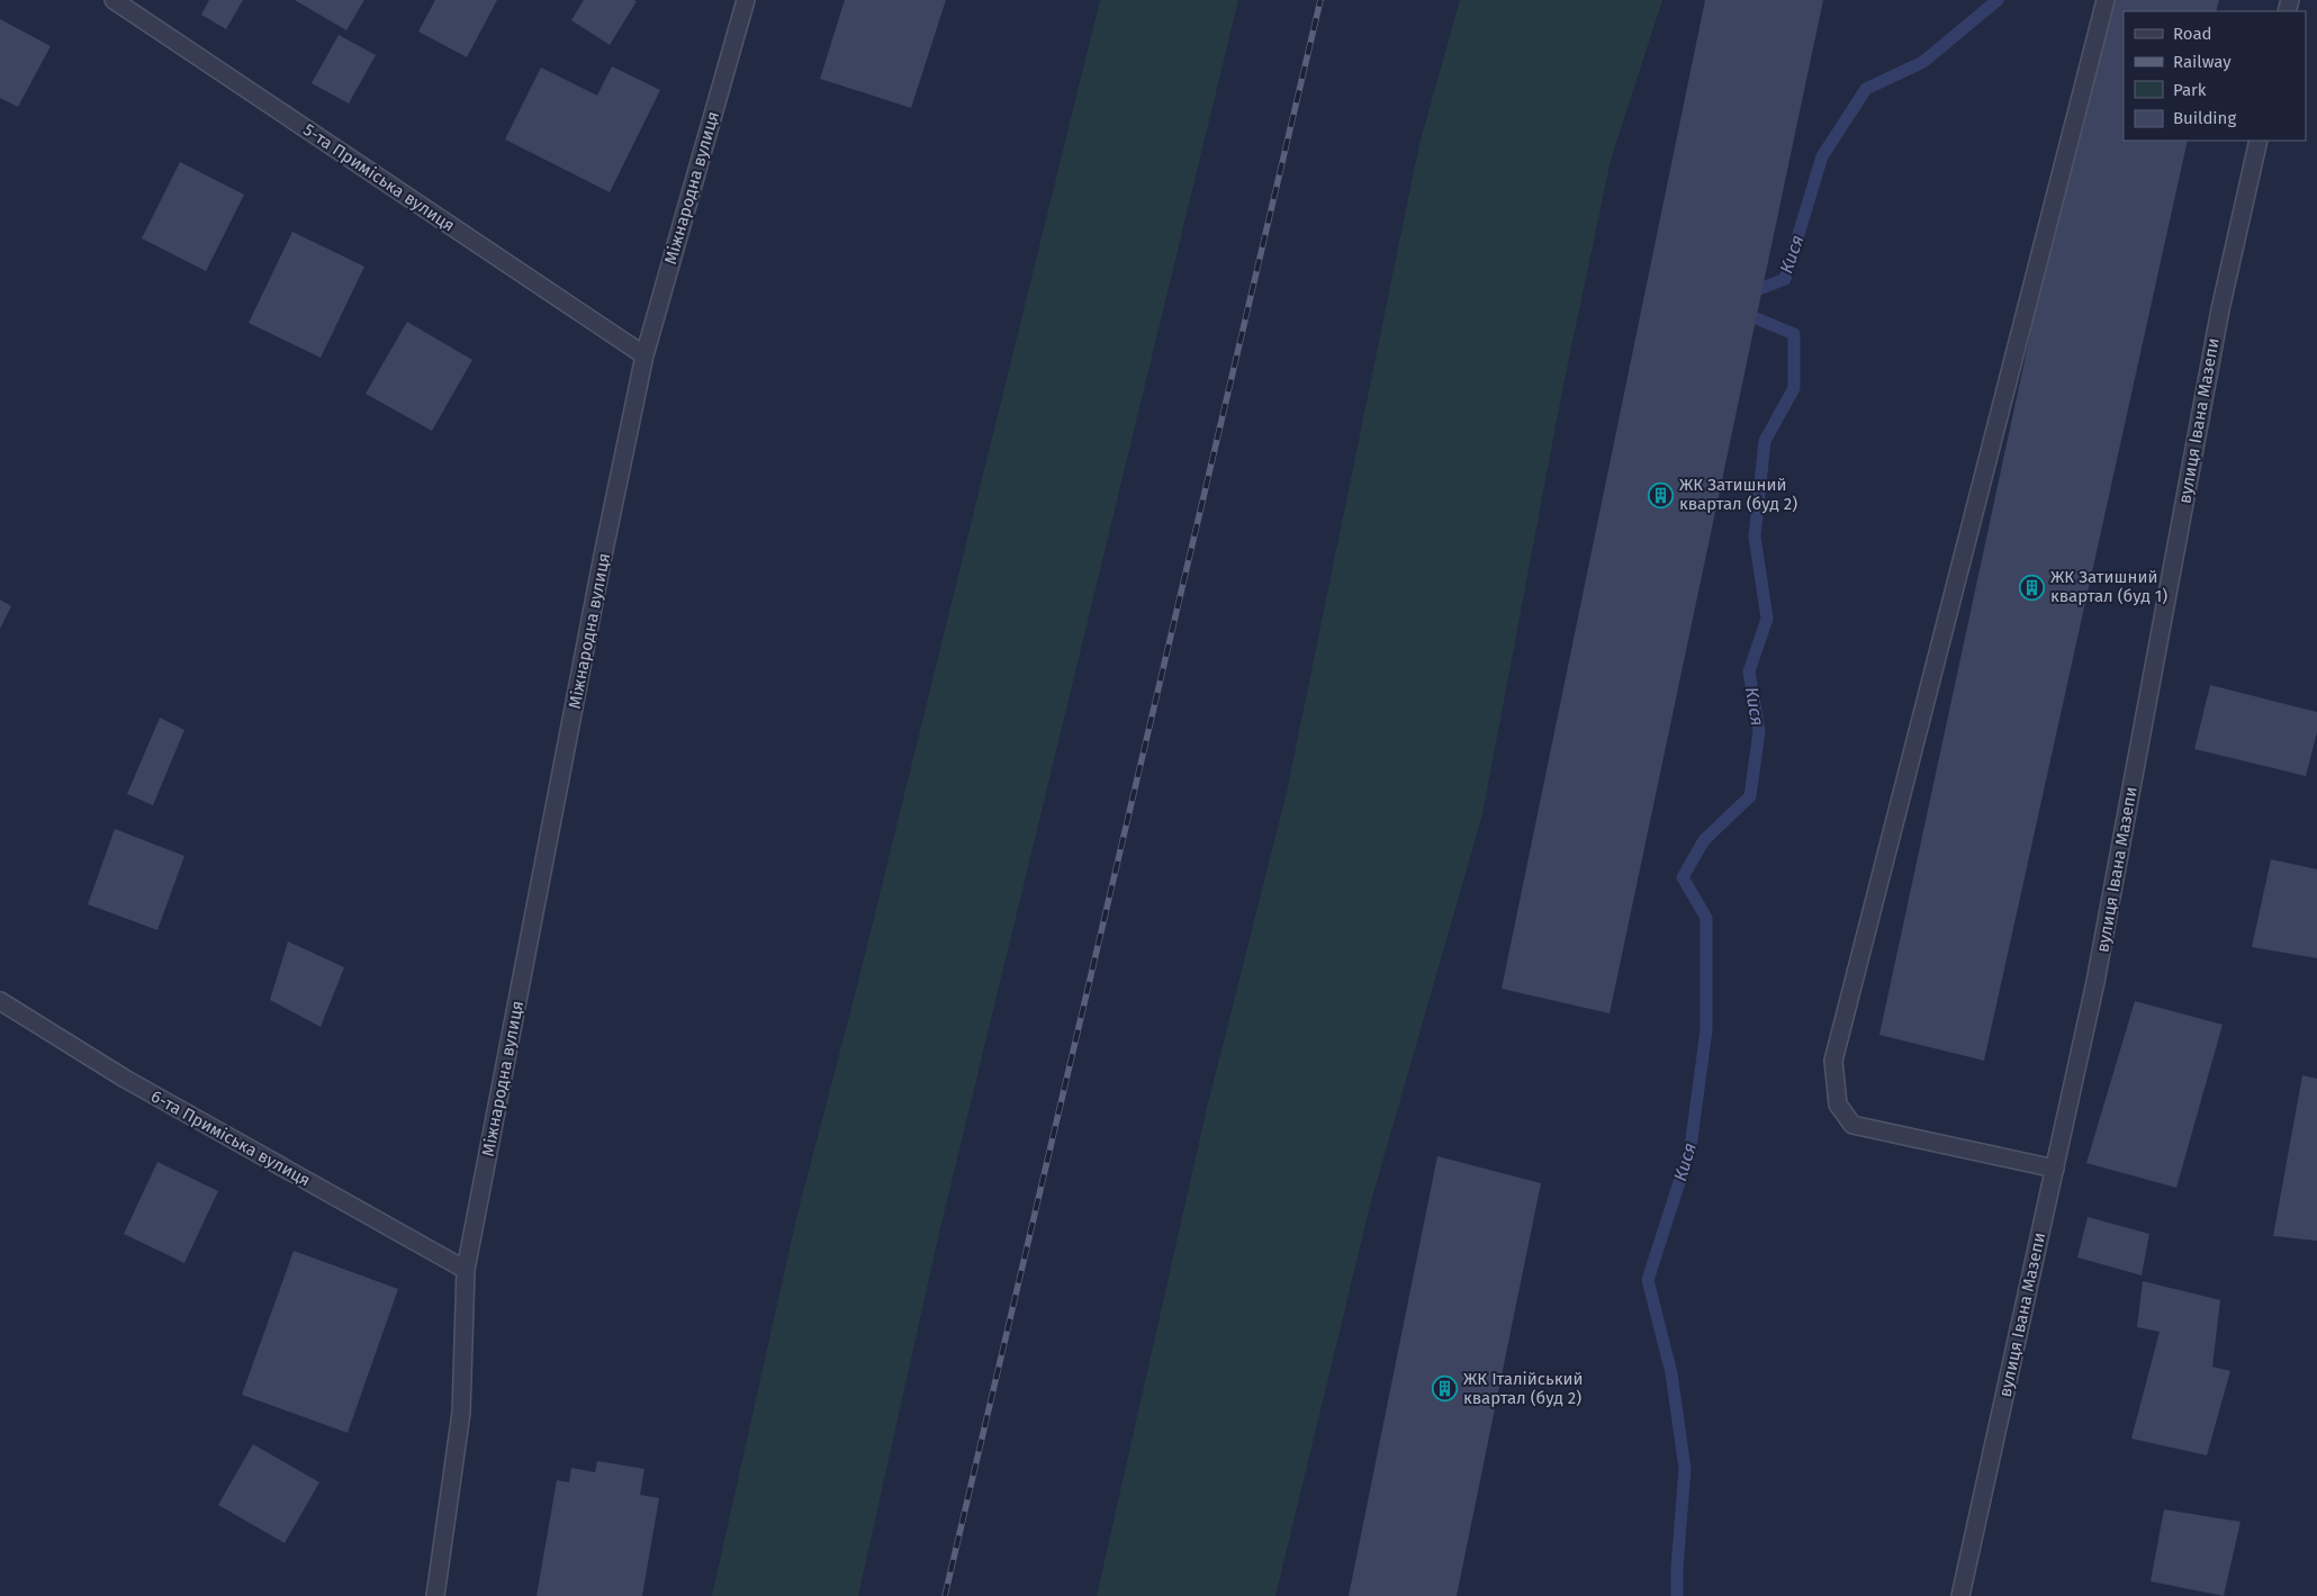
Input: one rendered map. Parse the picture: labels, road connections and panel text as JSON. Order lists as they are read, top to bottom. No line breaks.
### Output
{"streets":{"street":["5-та Приміська вулиця","Міжнародна вулиця","вулиця Івана Мазепи","6-та Приміська вулиця"]},"crossings":[["5-та Приміська вулиця","Міжнародна вулиця"],["Міжнародна вулиця","6-та Приміська вулиця"]],"water":["Кися"],"places":{"building":["ЖК Затишний квартал (буд 2)","ЖК Затишний квартал (буд 1)","ЖК Італійський квартал (буд 2)"]},"legend":["Road","Railway","Park","Building"]}
